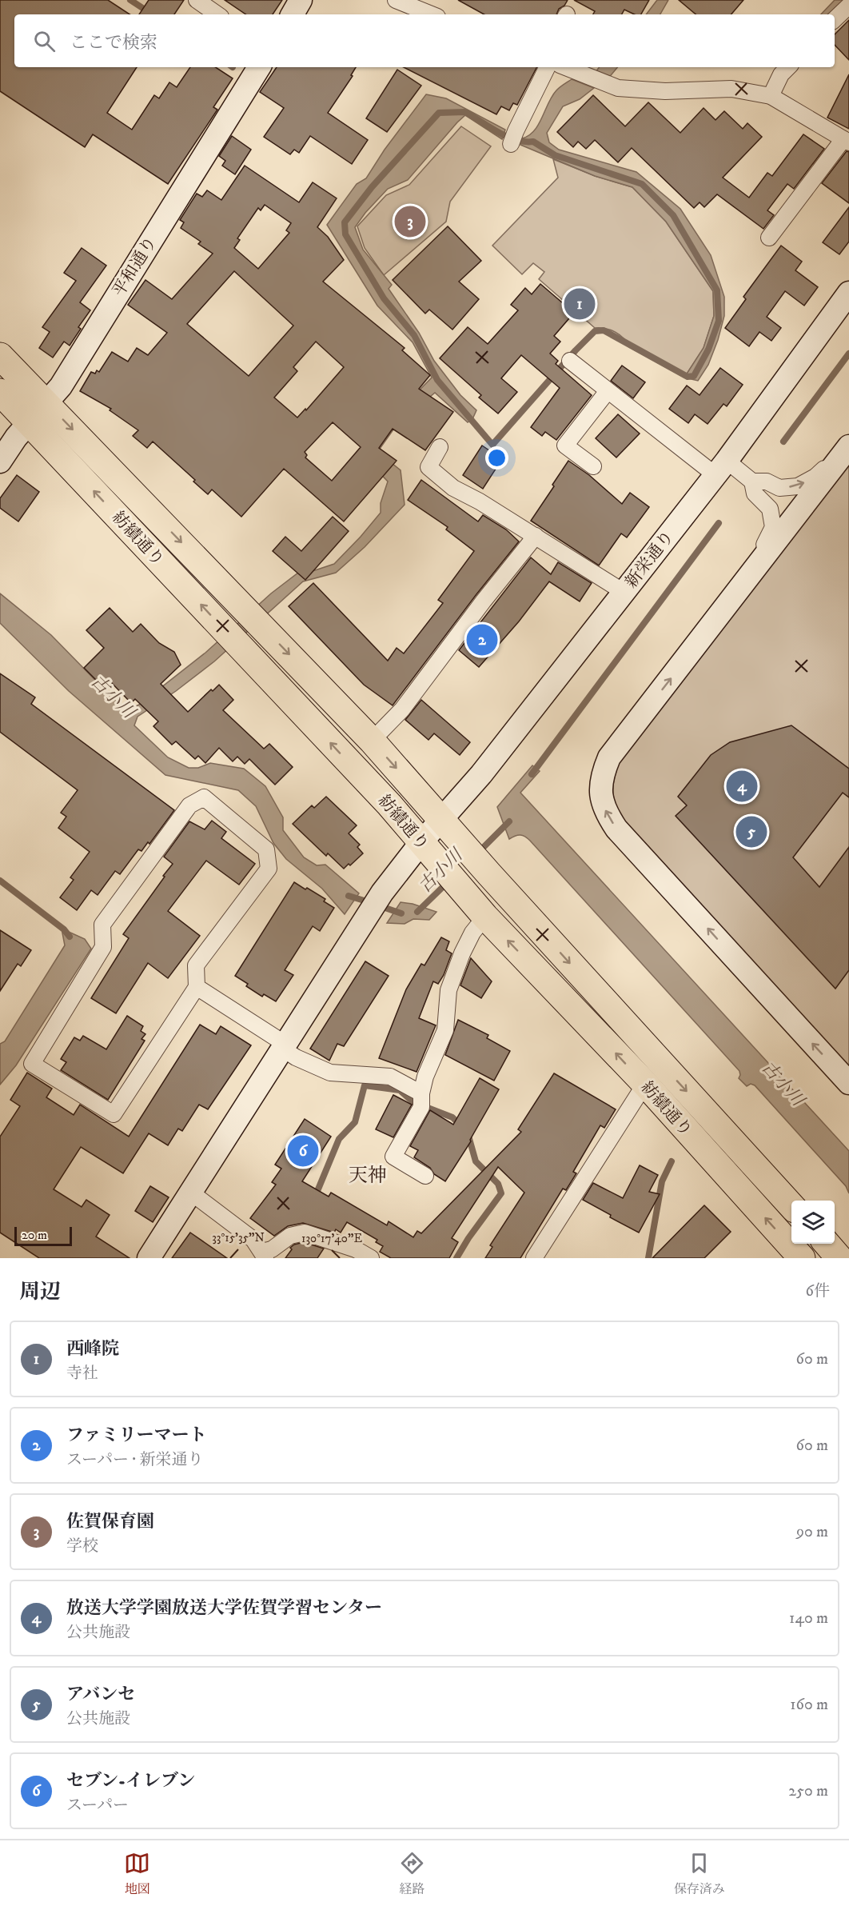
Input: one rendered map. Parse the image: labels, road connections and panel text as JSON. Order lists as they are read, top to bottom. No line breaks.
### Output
{"streets":{"highway":["紡績通り"],"street":["平和通り","新栄通り"]},"crossings":[["平和通り","紡績通り"],["紡績通り","新栄通り"]],"districts":["天神"],"water":["古小川"],"scale_bar":"20 m","page":{"search":"ここで検索","pins":["3","1","2","4","5","6"],"scale":"20 m","heading":["周辺","6件"],"list":[{"mark":"1","name":"西峰院","note":"寺社","value":"60 m"},{"mark":"2","name":"ファミリーマート","note":"スーパー · 新栄通り","value":"60 m"},{"mark":"3","name":"佐賀保育園","note":"学校","value":"90 m"},{"mark":"4","name":"放送大学学園放送大学佐賀学習センター","note":"公共施設","value":"140 m"},{"mark":"5","name":"アバンセ","note":"公共施設","value":"160 m"},{"mark":"6","name":"セブン-イレブン","note":"スーパー","value":"250 m"}],"nav":["地図","経路","保存済み"]},"coordinates":["33°15'35\"N","130°17'40\"E"]}
